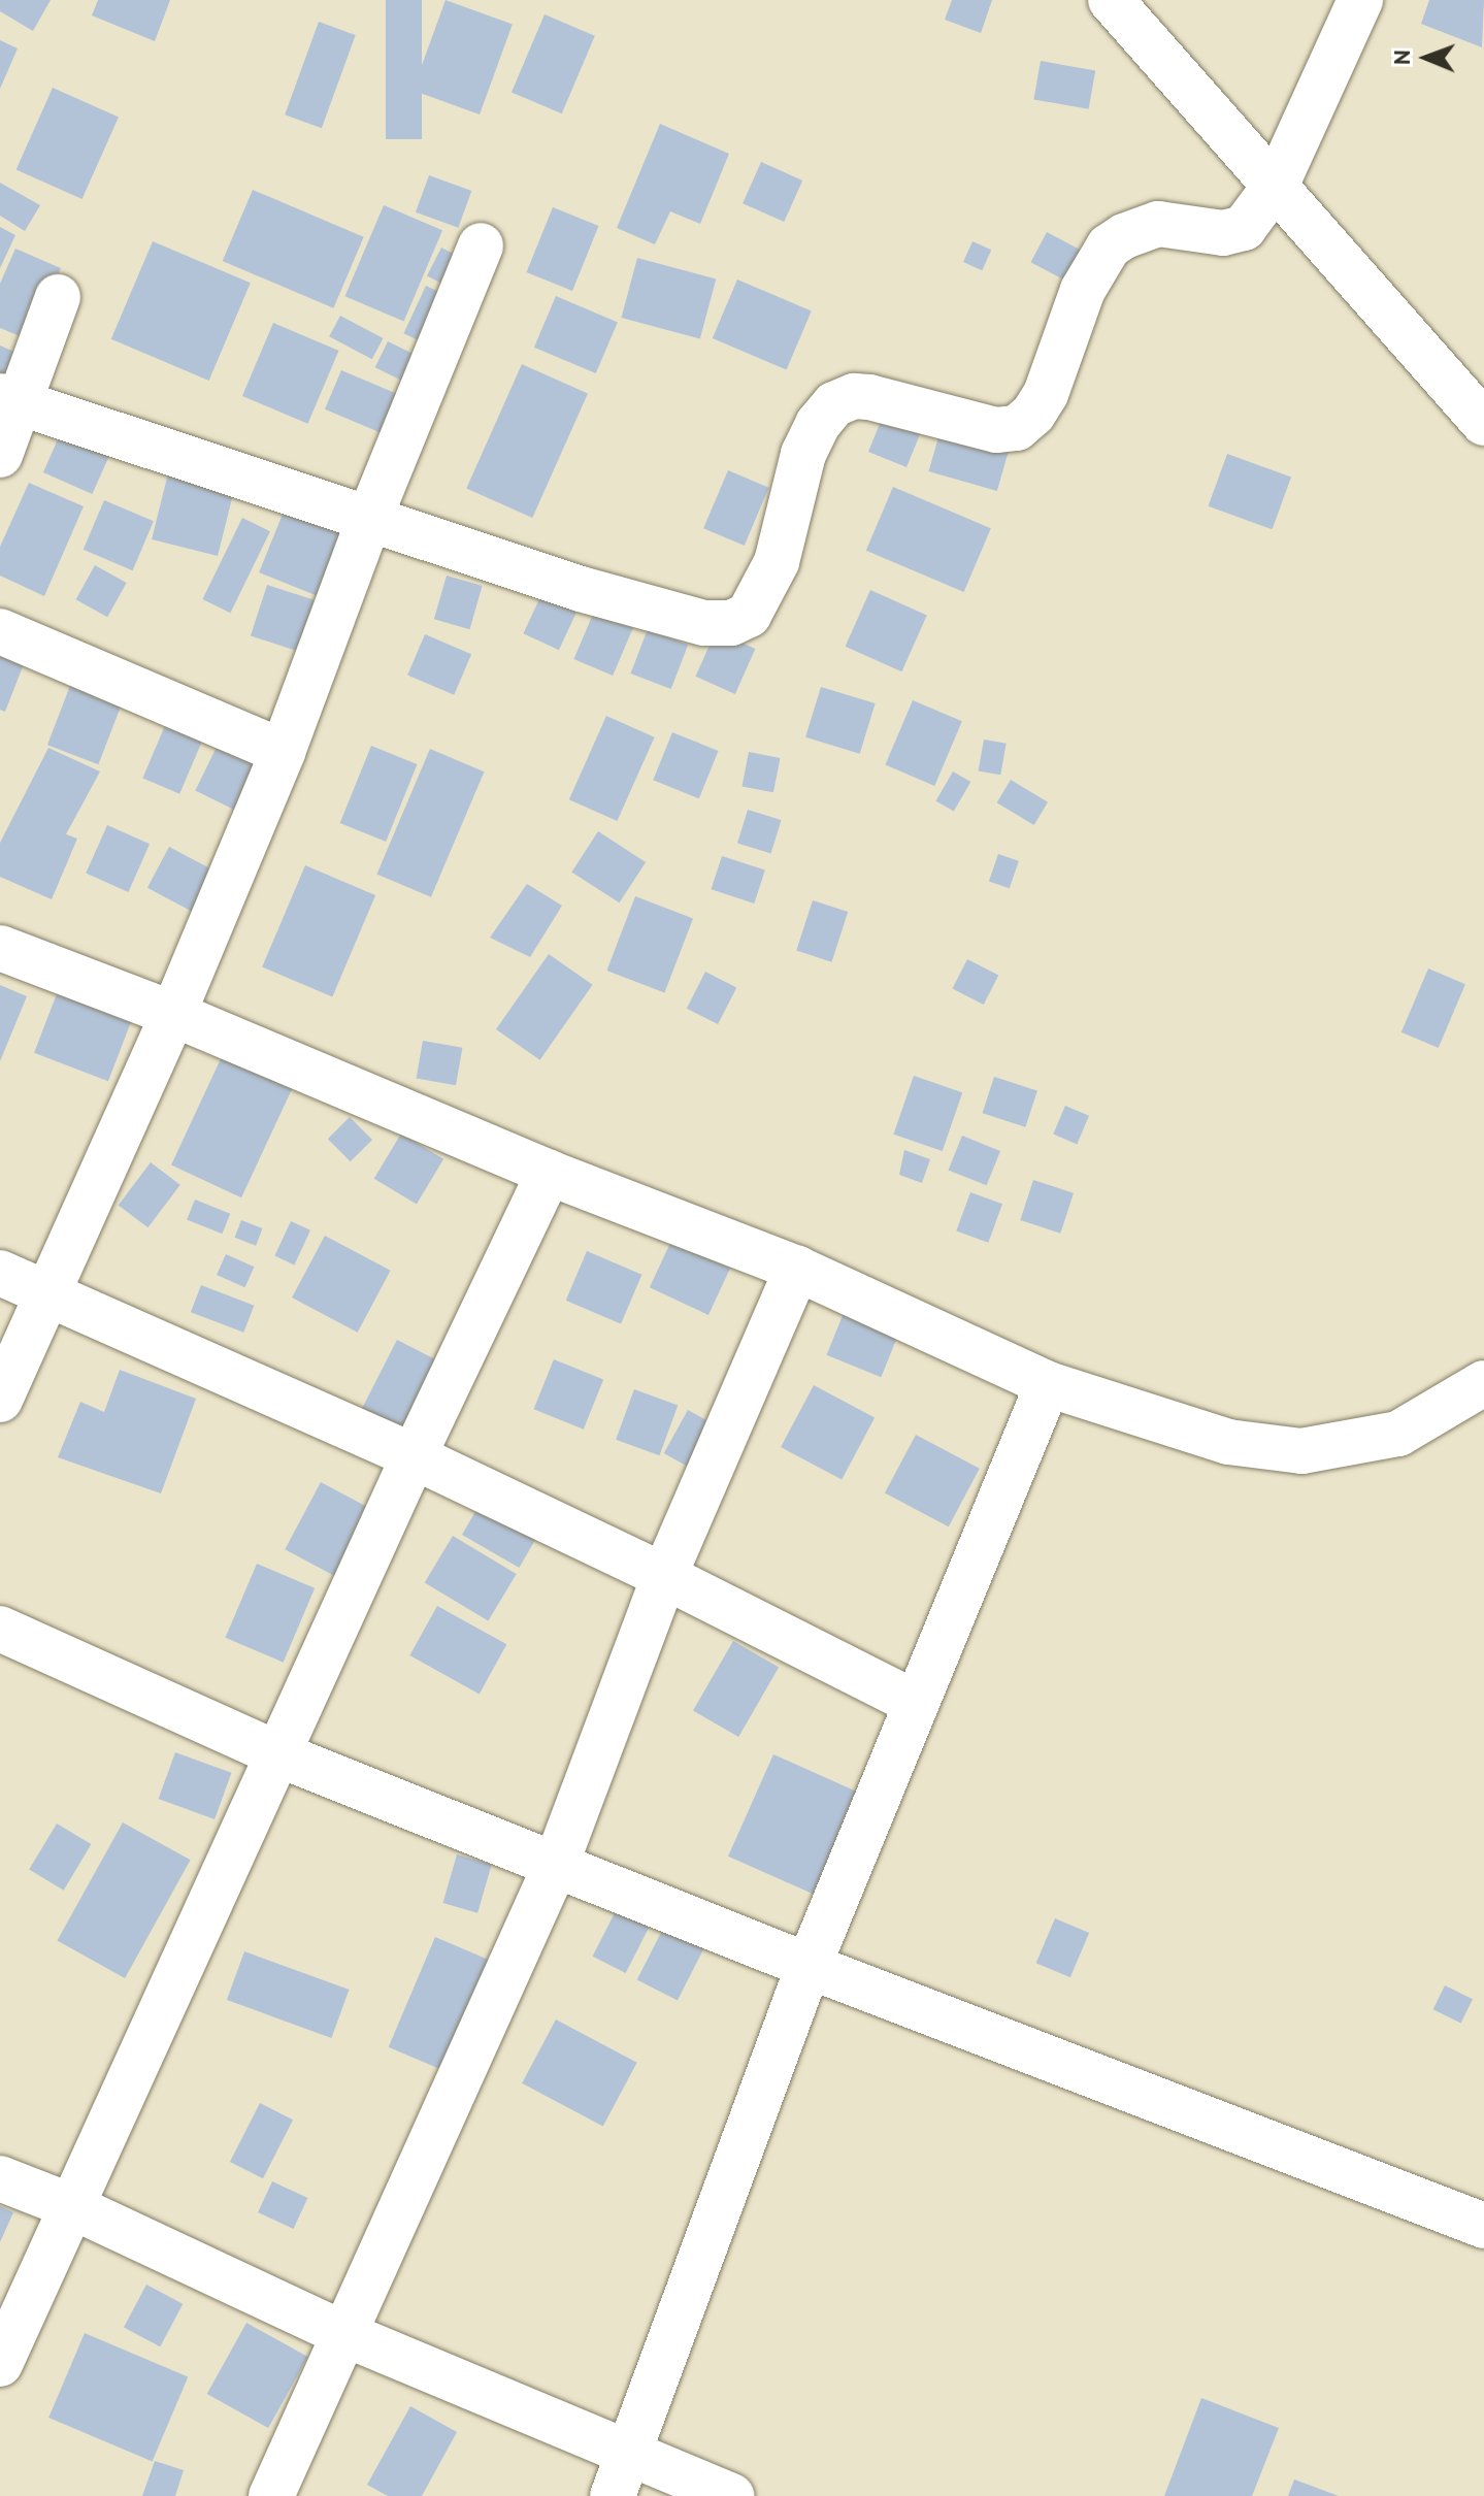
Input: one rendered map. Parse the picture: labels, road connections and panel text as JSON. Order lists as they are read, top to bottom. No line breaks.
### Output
{"north":"left"}
